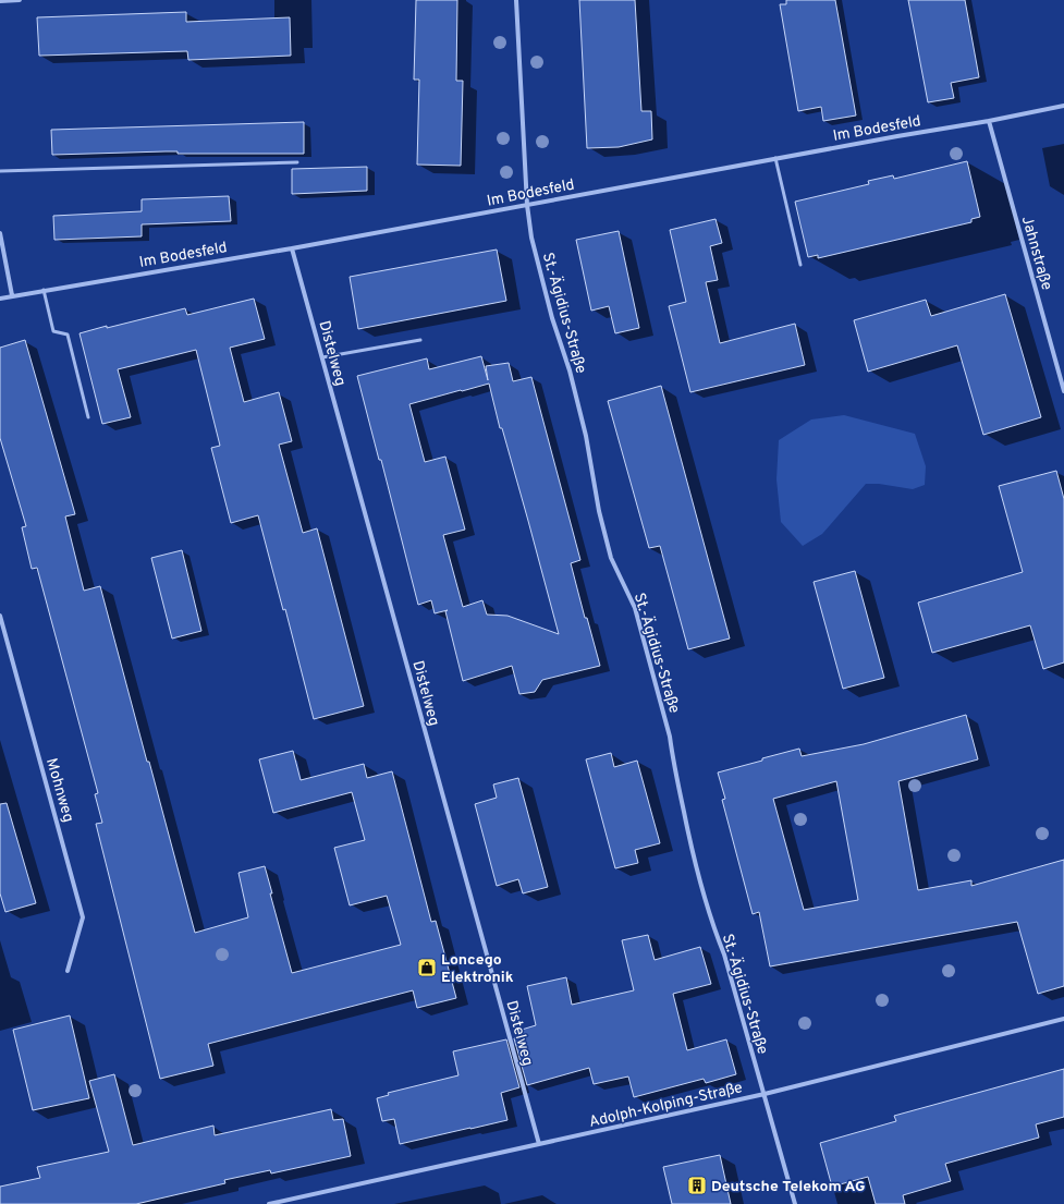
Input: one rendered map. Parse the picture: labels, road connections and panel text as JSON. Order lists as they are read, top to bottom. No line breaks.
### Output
{"streets":{"street":["Im Bodesfeld","Jahnstraße","St.-Ägidius-Straße","Distelweg","Mohnweg","Adolph-Kolping-Straße"]},"crossings":[["Im Bodesfeld","Jahnstraße"],["Im Bodesfeld","St.-Ägidius-Straße"],["Im Bodesfeld","Distelweg"],["St.-Ägidius-Straße","Adolph-Kolping-Straße"],["Distelweg","Adolph-Kolping-Straße"]],"places":{"shop":["Loncego Elektronik"],"building":["Deutsche Telekom AG"]}}
